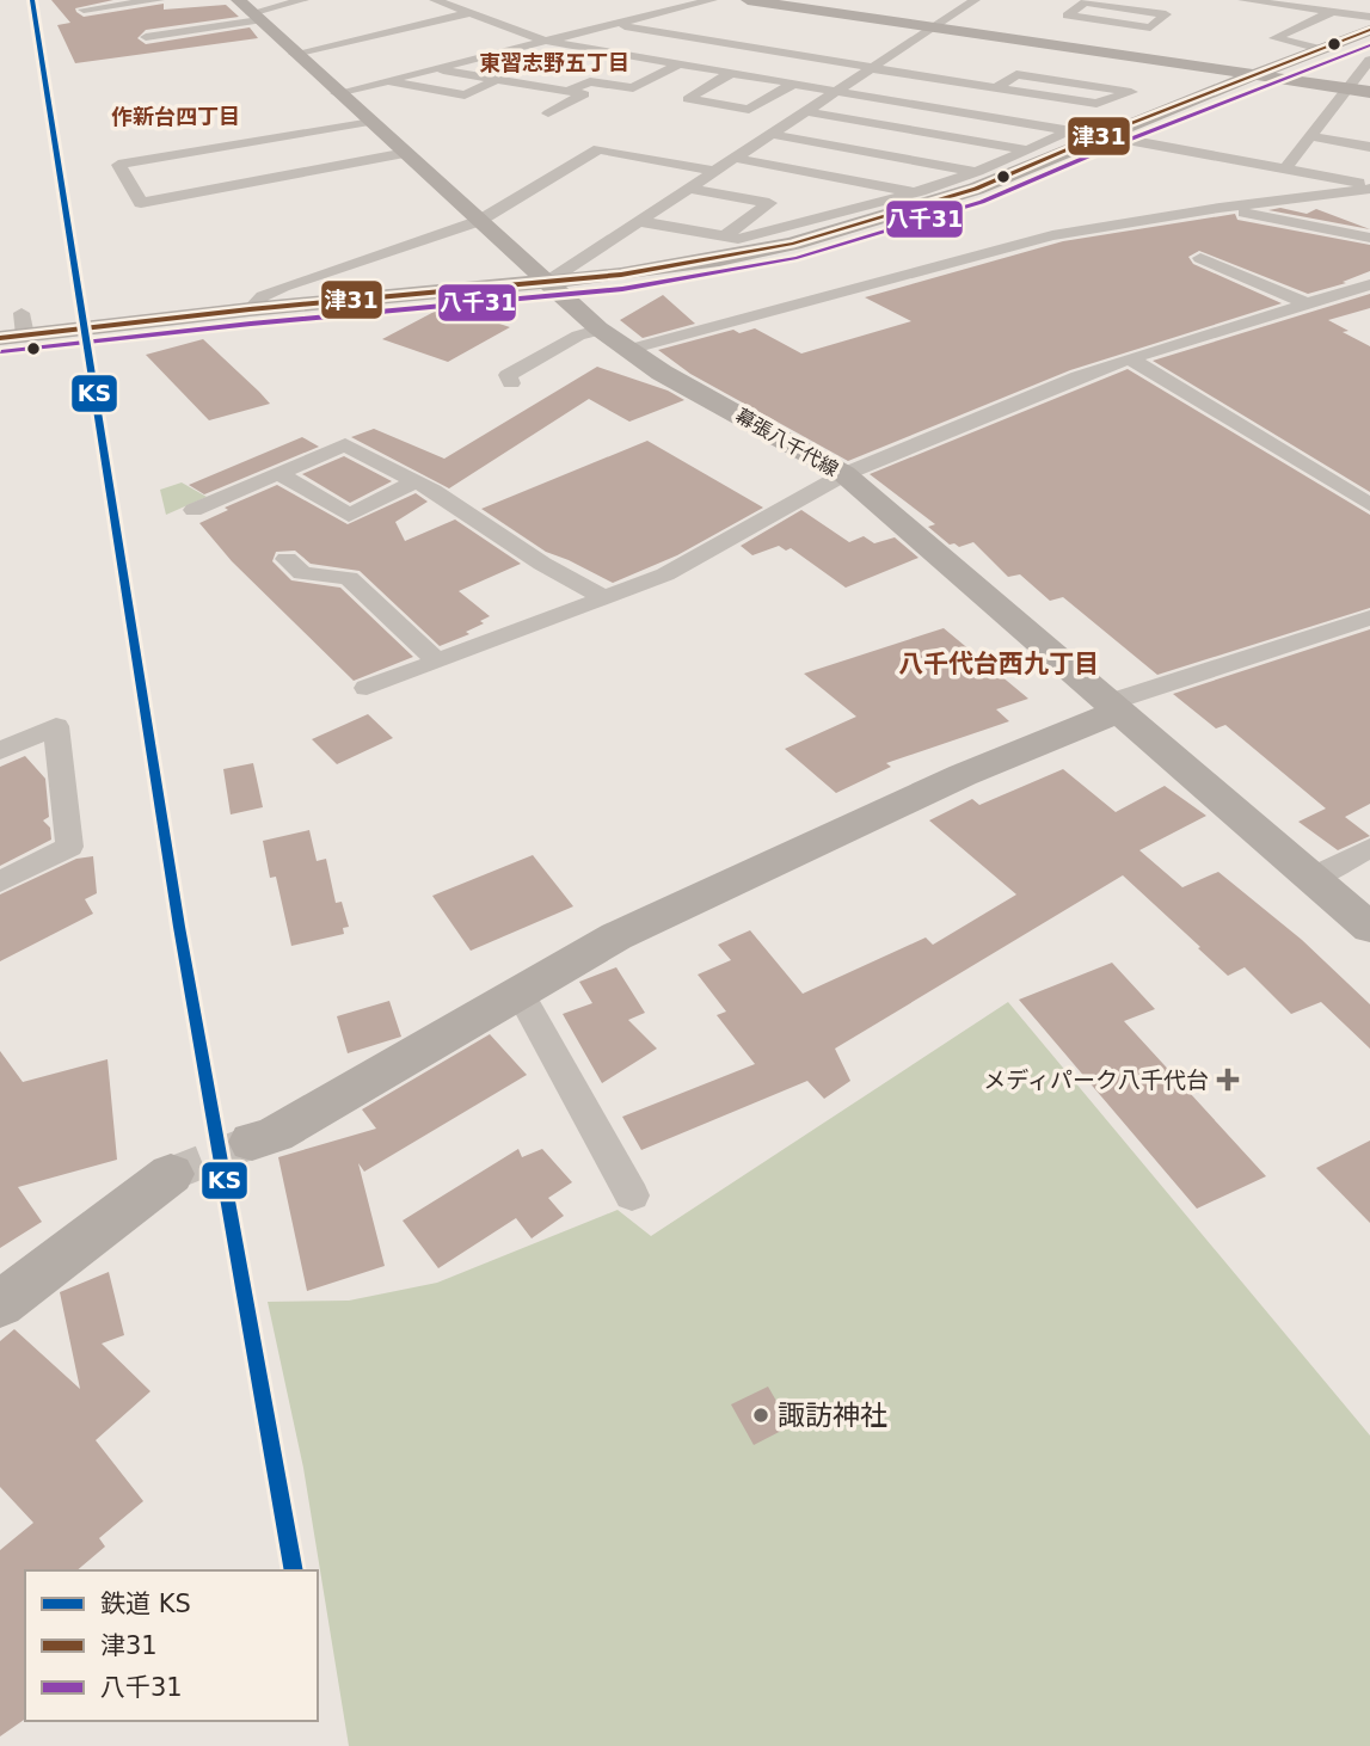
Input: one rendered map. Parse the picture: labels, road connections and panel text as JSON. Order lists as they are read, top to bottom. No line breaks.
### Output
{"streets":{"street":["幕張八千代線"]},"districts":["東習志野五丁目","作新台四丁目","八千代台西九丁目"],"places":{"health":["メディパーク八千代台"],"other":["諏訪神社"]},"lines":["rail line KS","transit line 津31","transit line 八千31"],"legend":["鉄道 KS","津31","八千31"]}
